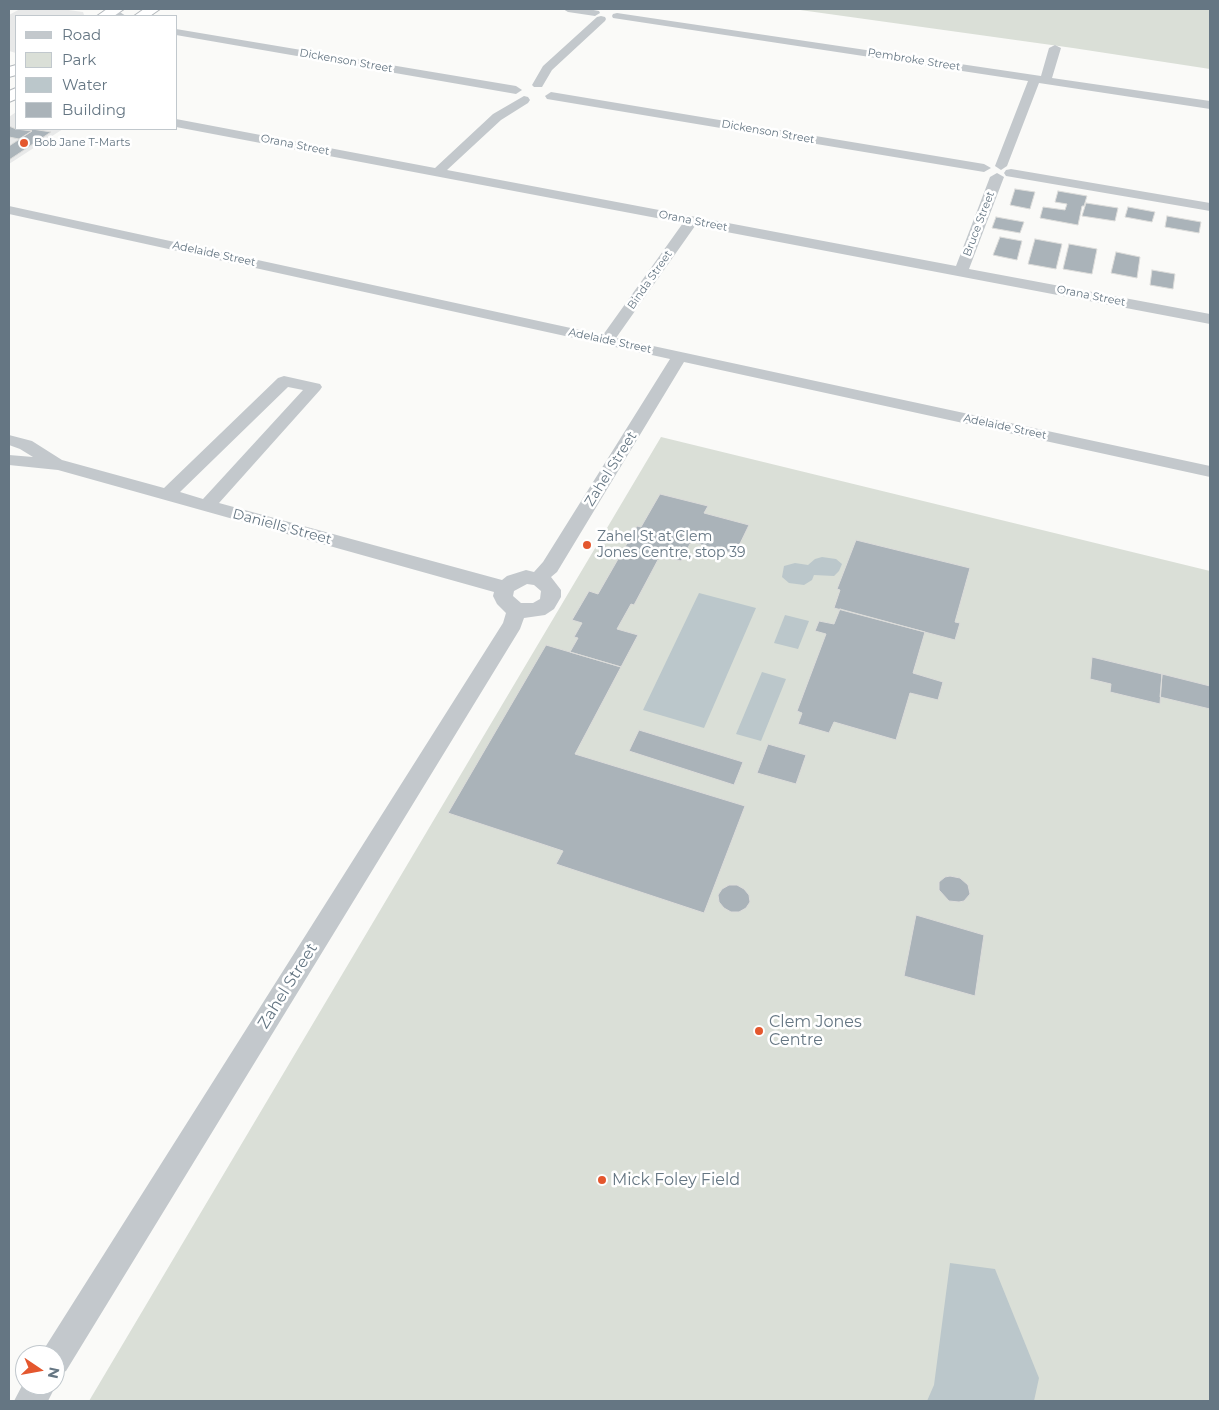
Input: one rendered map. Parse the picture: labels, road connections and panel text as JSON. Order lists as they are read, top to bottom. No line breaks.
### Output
{"streets":{"street":["Pembroke Street","Dickenson Street","Orana Street","Bruce Street","Adelaide Street","Binda Street","Zahel Street","Daniells Street"]},"crossings":[["Pembroke Street","Bruce Street"],["Dickenson Street","Bruce Street"],["Orana Street","Bruce Street"],["Orana Street","Binda Street"],["Adelaide Street","Binda Street"],["Adelaide Street","Zahel Street"],["Zahel Street","Daniells Street"]],"places":["Bob Jane T-Marts","Zahel St at Clem Jones Centre, stop 39","Clem Jones Centre","Mick Foley Field"],"legend":["Road","Park","Water","Building"],"north":"right"}
